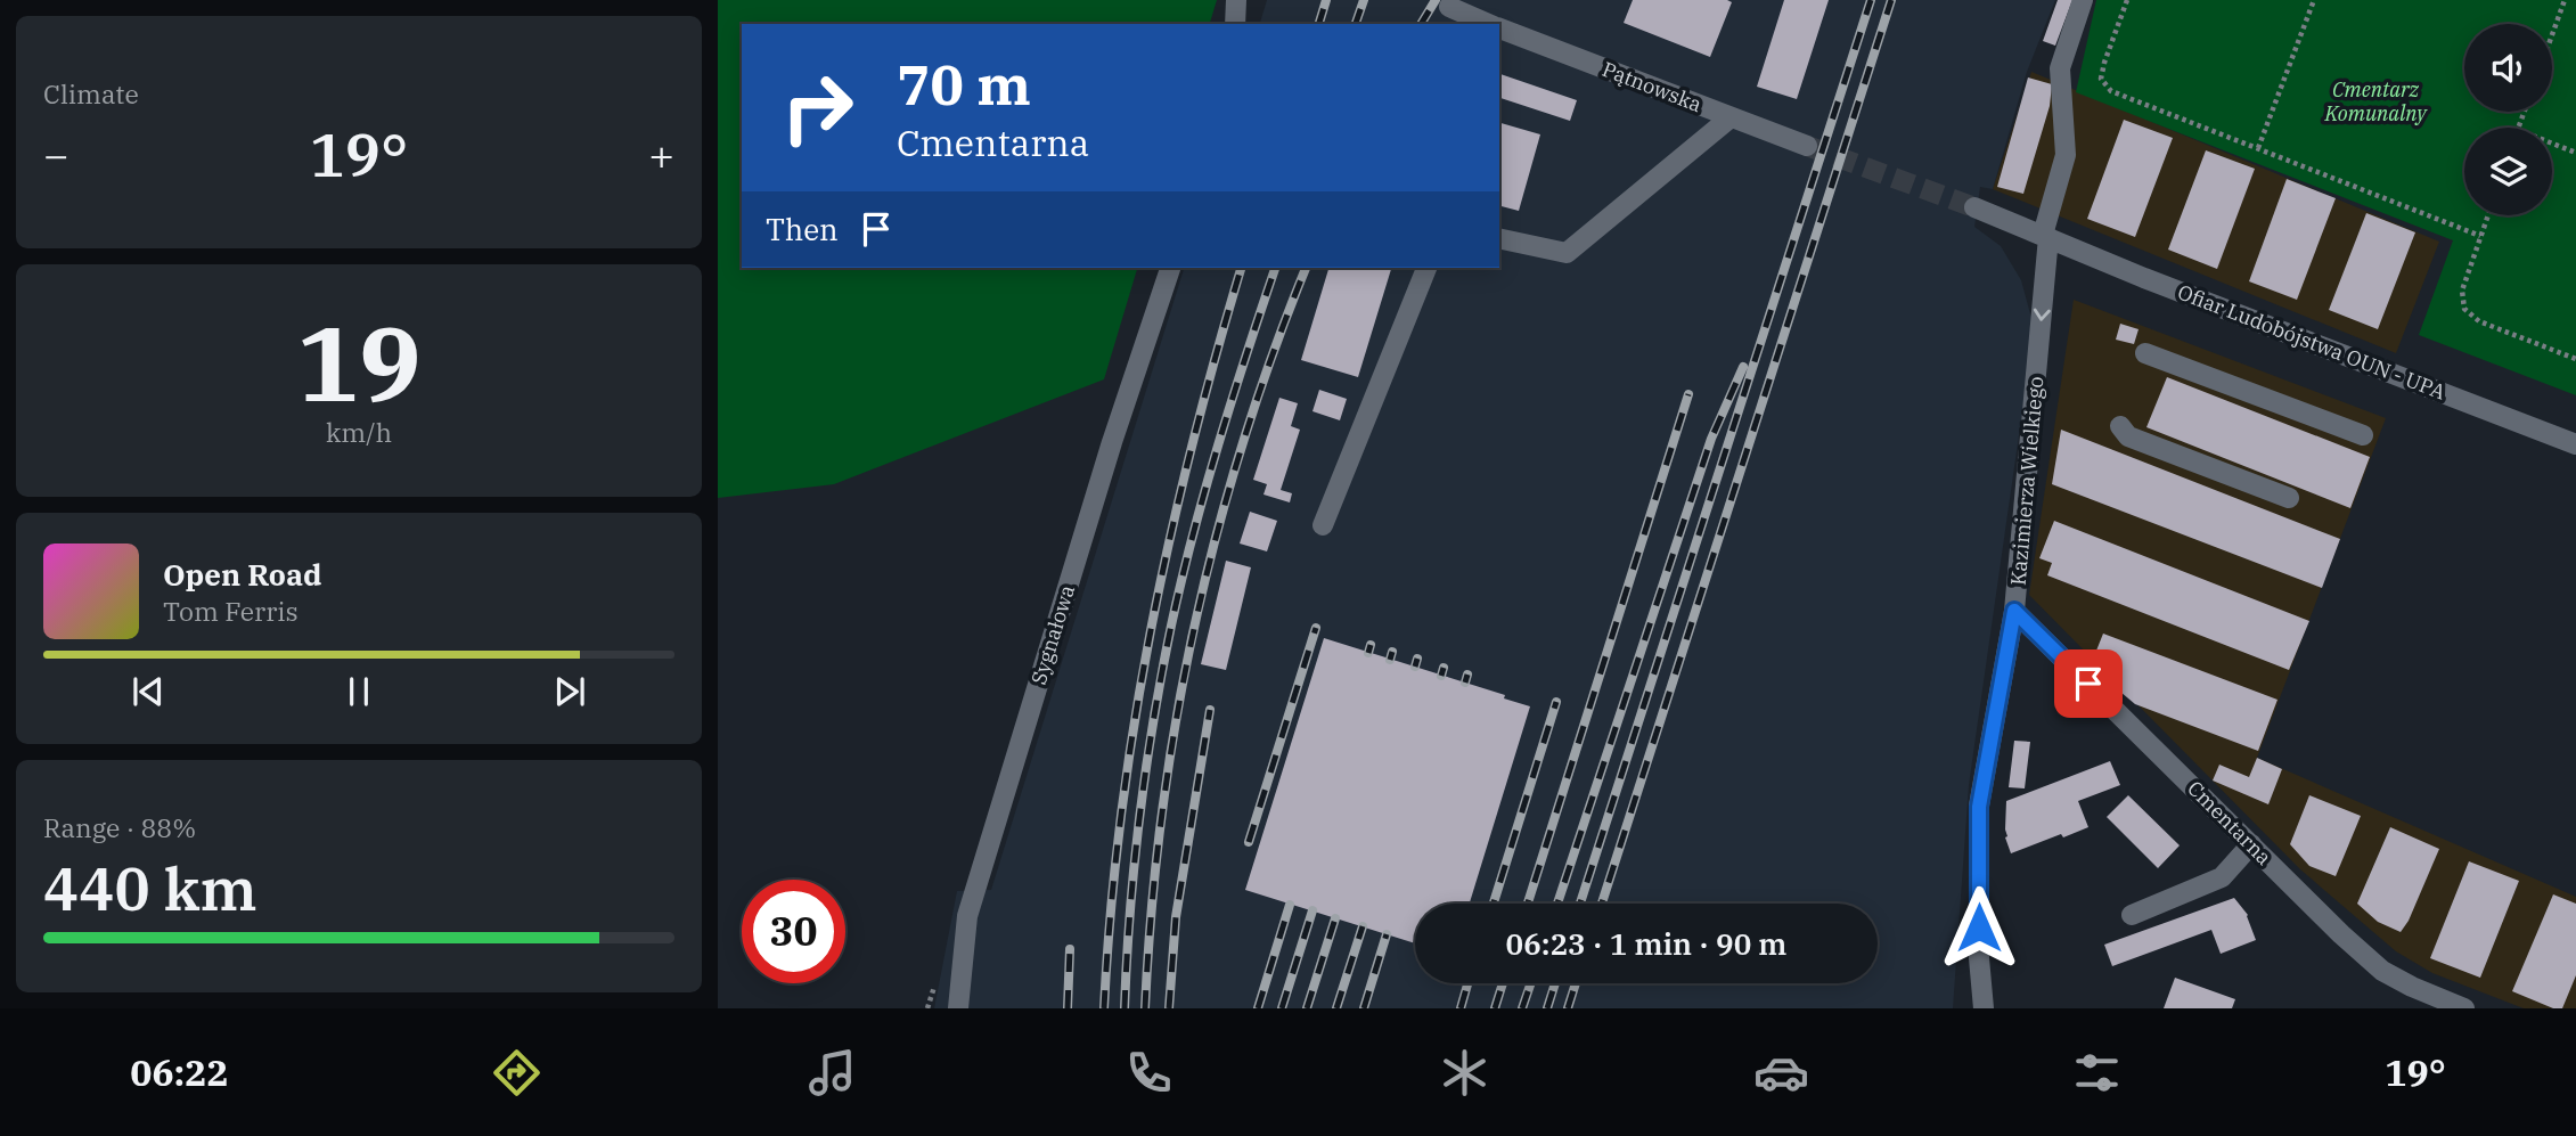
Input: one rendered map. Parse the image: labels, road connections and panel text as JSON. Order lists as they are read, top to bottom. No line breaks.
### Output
{"streets":{"street":["Pątnowska","Ofiar Ludobójstwa OUN - UPA","Kazimierza Wielkiego","Sygnałowa","Cmentarna"]},"crossings":[["Ofiar Ludobójstwa OUN - UPA","Kazimierza Wielkiego"],["Kazimierza Wielkiego","Cmentarna"]],"one_way":["Kazimierza Wielkiego"],"parks":["Cmentarz Komunalny"],"page":{"tile":["Climate",["19","km/h"],["Range · 88%","440 km"]],"turn":["70 m","Cmentarna"],"heat":["−","19°","+"],"then":"Then","song":["Open Road","Tom Ferris"],"limit":"30","trip":"06:23 · 1 min · 90 m","tabs":["06:22","19°"]}}
